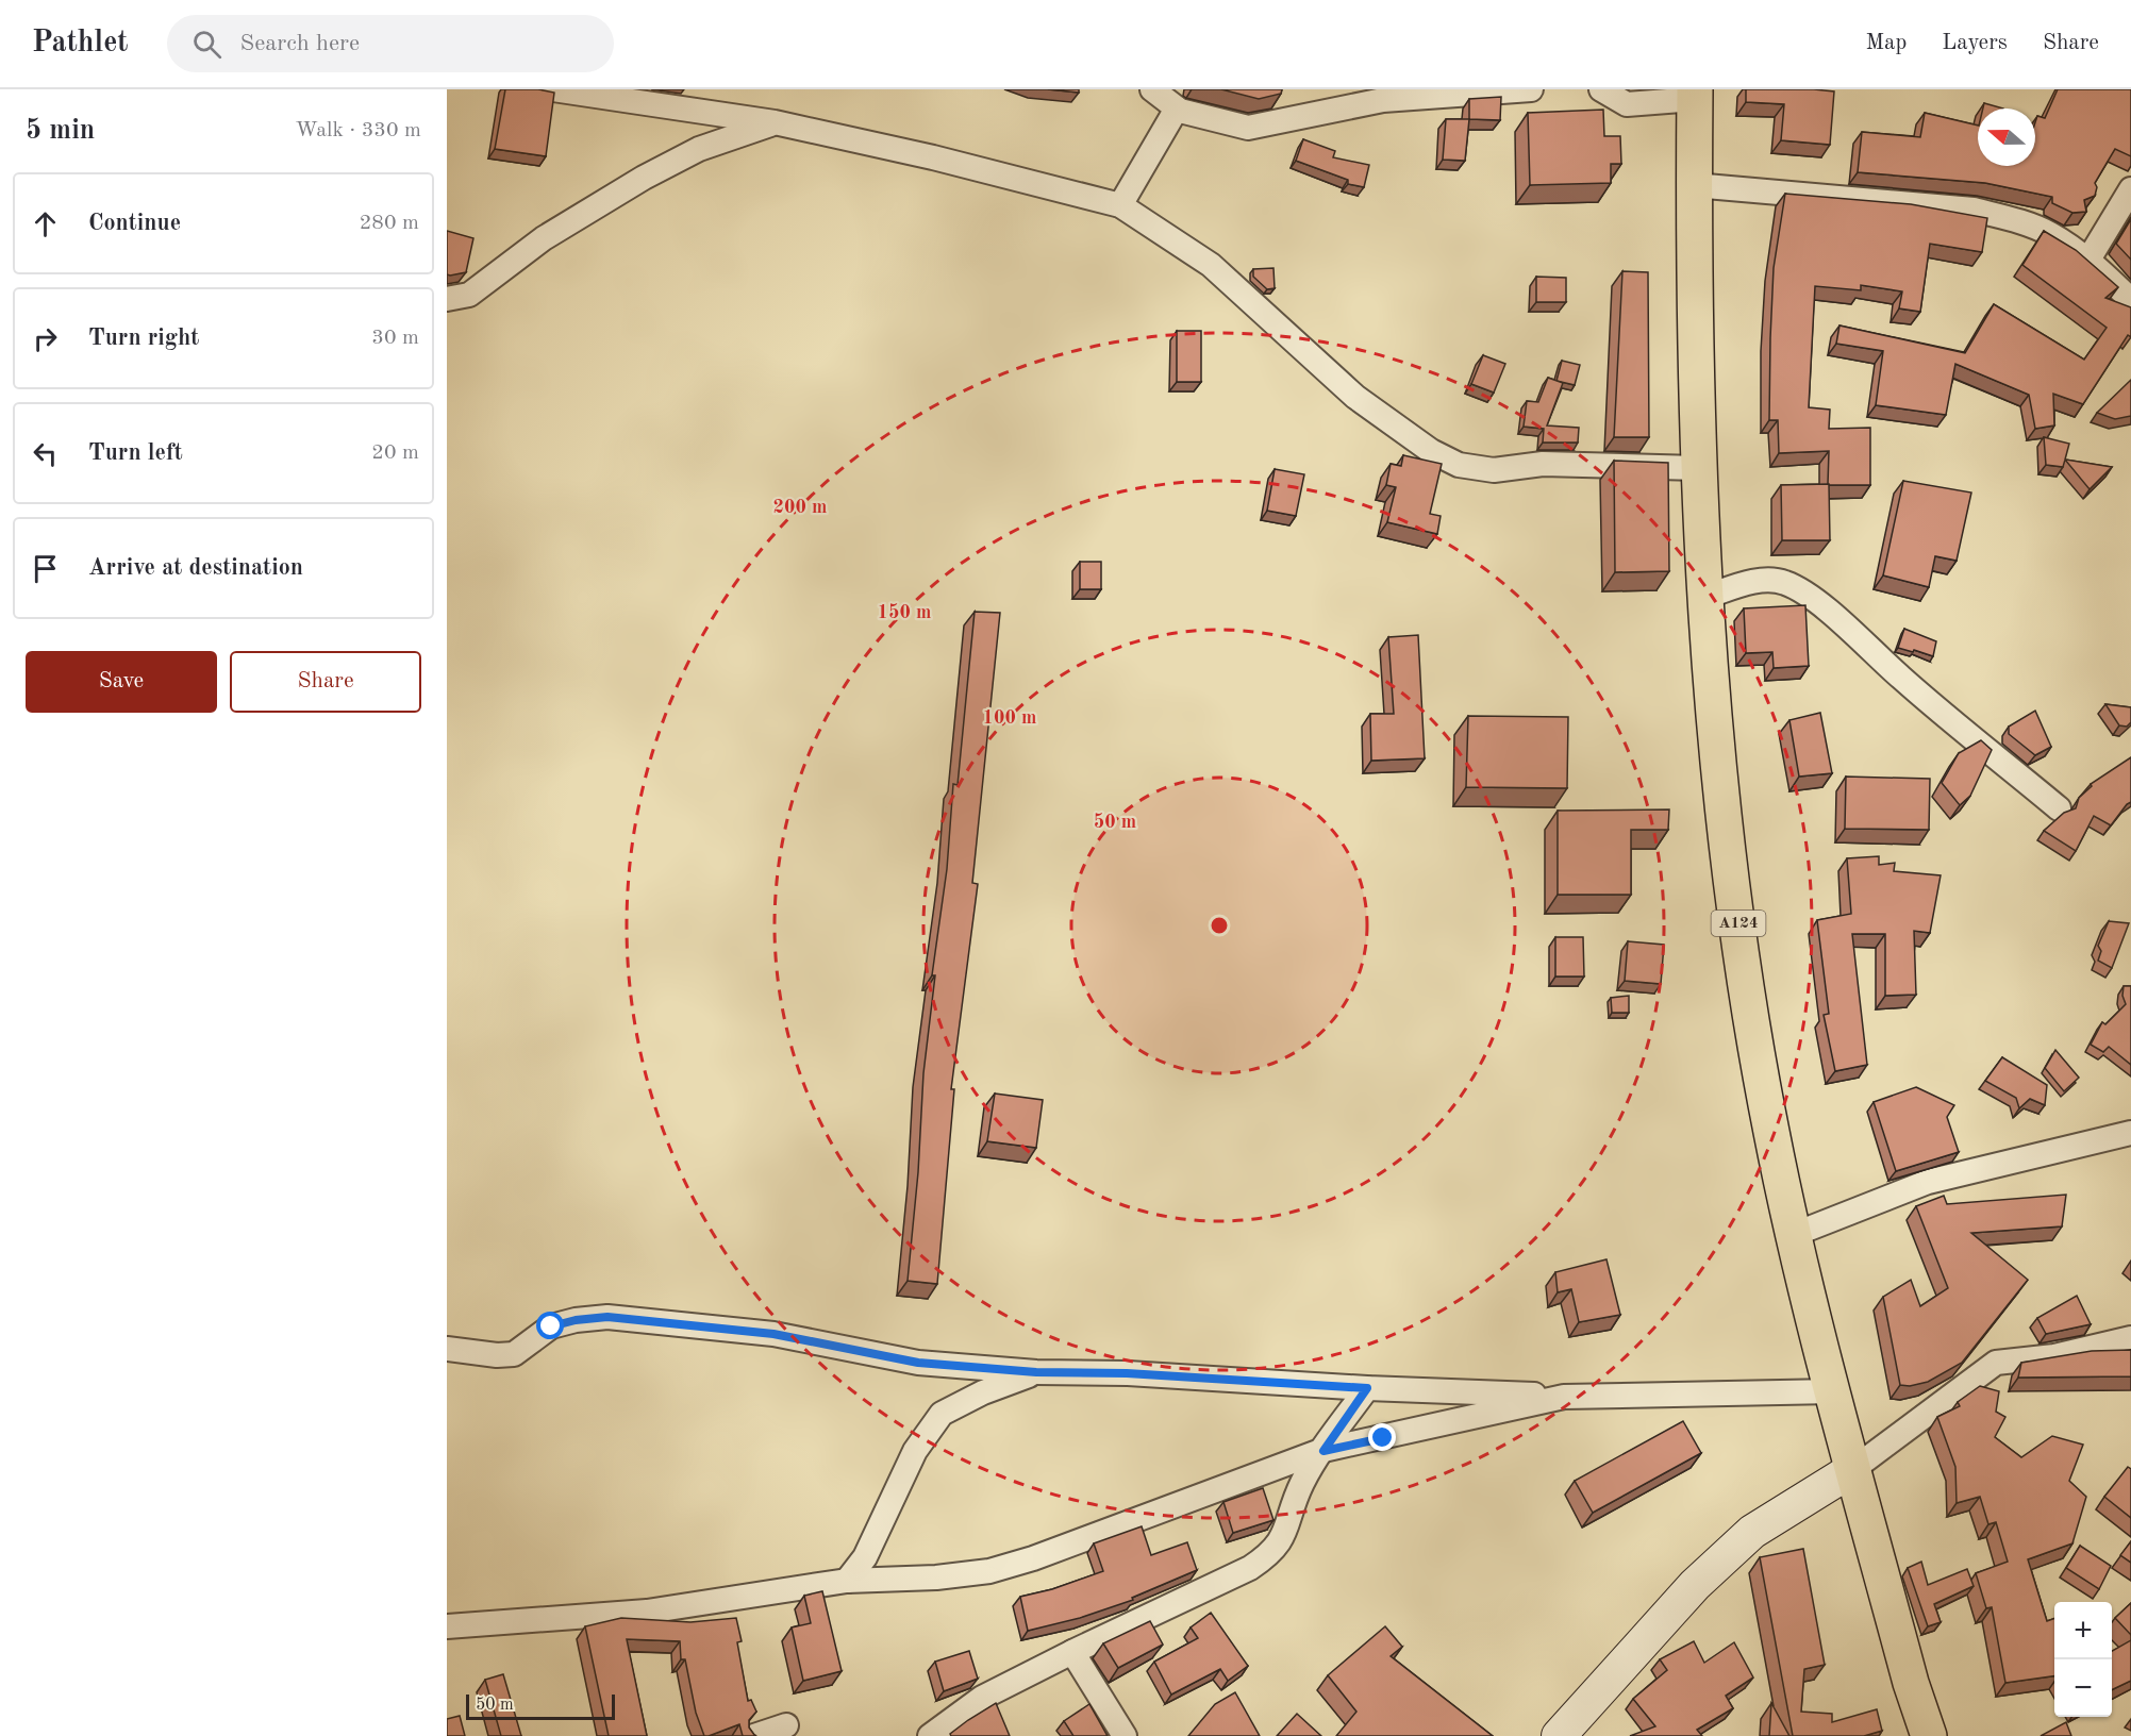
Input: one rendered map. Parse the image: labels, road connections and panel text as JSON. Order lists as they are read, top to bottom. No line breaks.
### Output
{"streets":{"highway":["A124"]},"scale_bar":"50 m","north":"left","page":{"header":"Pathlet","search":"Search here","nav":["Map","Layers","Share"],"heading":["5 min","Walk · 330 m"],"list":[["Continue","280 m"],["Turn right","30 m"],["Turn left","20 m"],"Arrive at destination"],"buttons":["Save","Share"],"map_buttons":["+","−"],"scale":"50 m"},"rings":["200 m","150 m","100 m","50 m"]}
